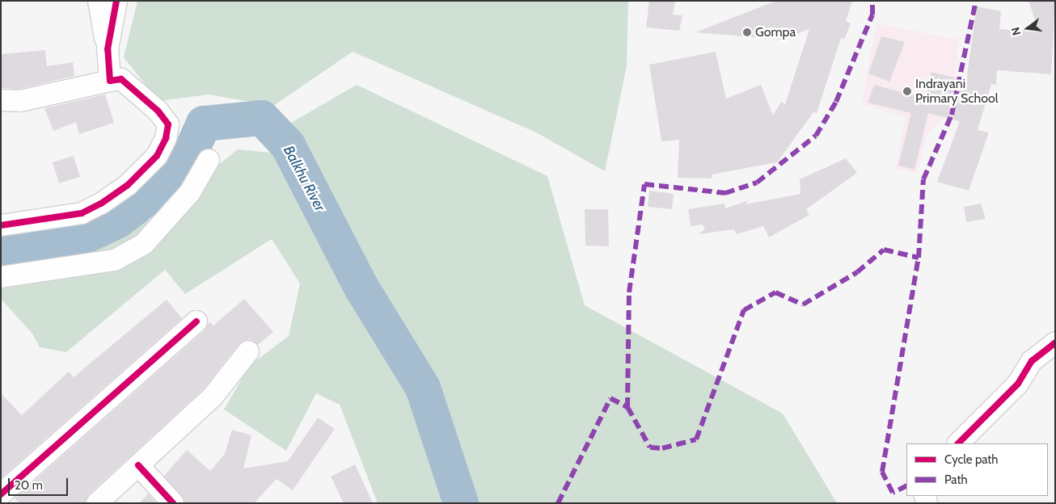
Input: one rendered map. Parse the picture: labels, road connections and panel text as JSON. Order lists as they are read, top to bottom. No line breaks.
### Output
{"water":["Balkhu River"],"places":["Gompa","Indrayani Primary School"],"legend":["Cycle path","Path"],"scale_bar":"20 m","north":"left"}
